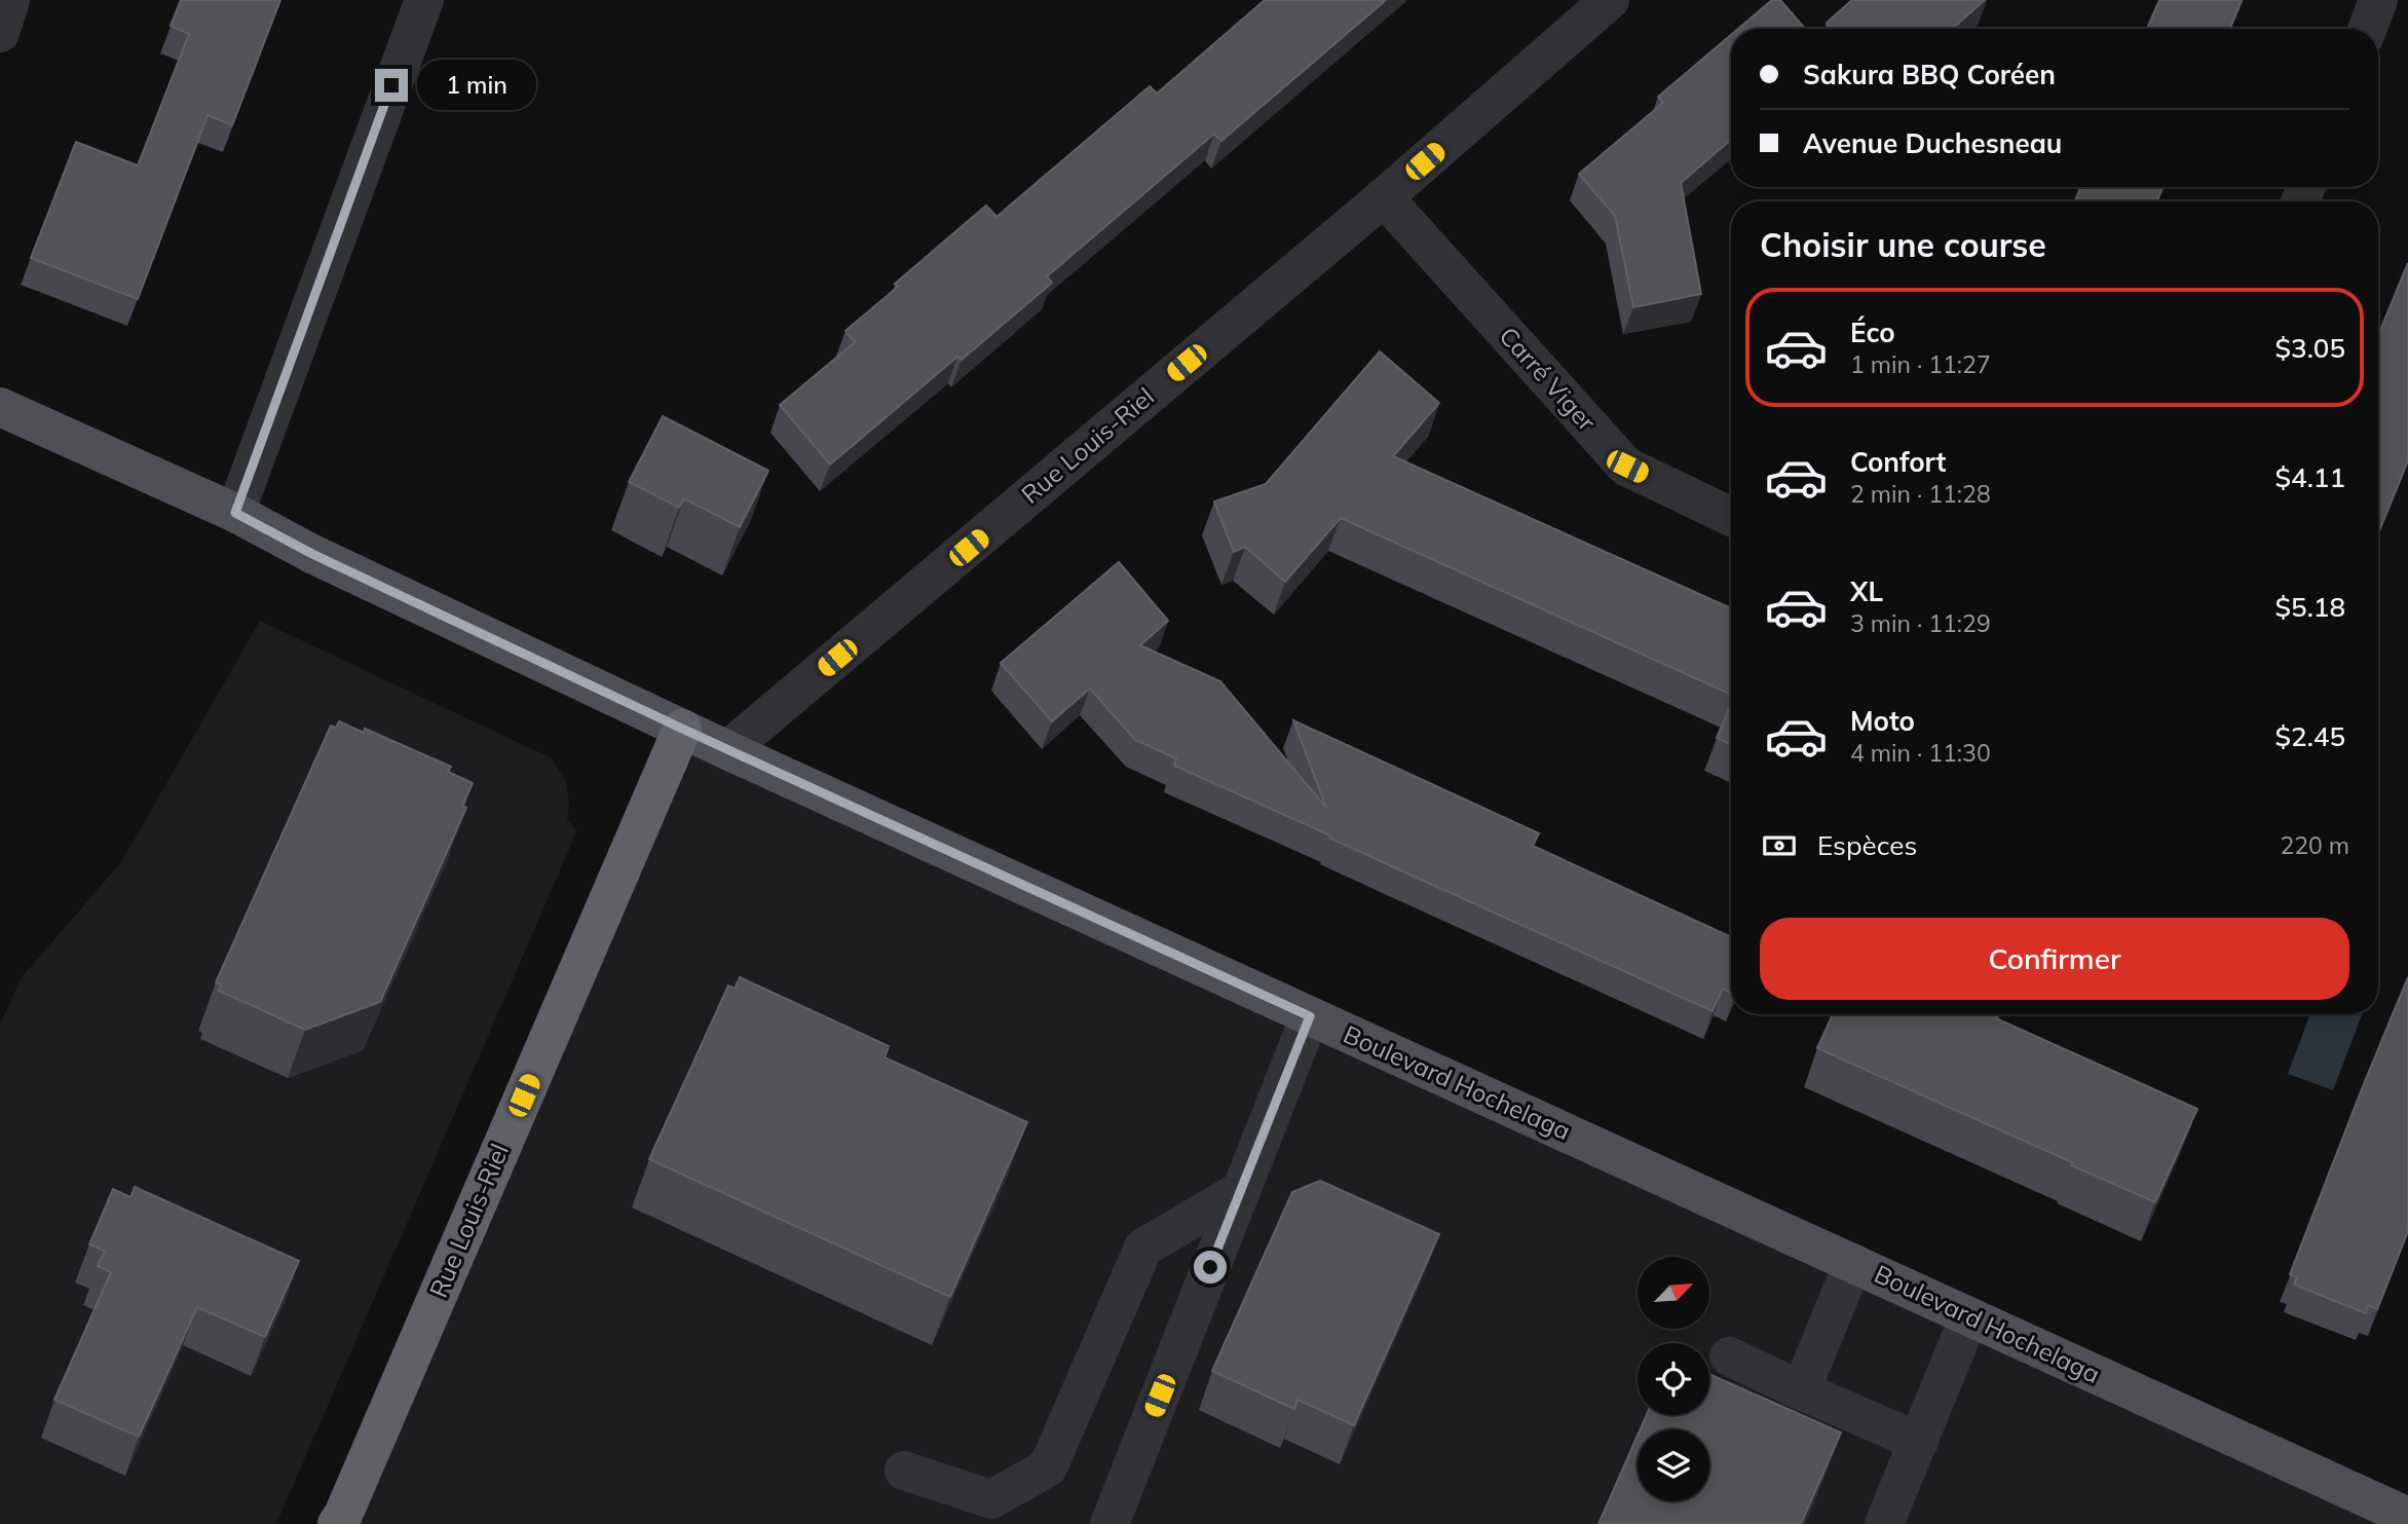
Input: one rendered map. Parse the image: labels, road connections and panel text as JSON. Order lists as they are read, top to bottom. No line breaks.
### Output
{"streets":{"highway":["Rue Louis-Riel"],"main road":["Boulevard Hochelaga"],"street":["Carré Viger"]},"crossings":[["Carré Viger","Rue Louis-Riel"],["Rue Louis-Riel","Boulevard Hochelaga"]],"north":"top right","page":{"banner":["Sakura BBQ Coréen","Avenue Duchesneau"],"bubble":"1 min","heading":"Choisir une course","list":[{"name":"Éco","note":"1 min · 11:27","value":"$3.05"},{"name":"Confort","note":"2 min · 11:28","value":"$4.11"},{"name":"XL","note":"3 min · 11:29","value":"$5.18"},{"name":"Moto","note":"4 min · 11:30","value":"$2.45"}],"pay":["Espèces","220 m"],"buttons":"Confirmer"}}
